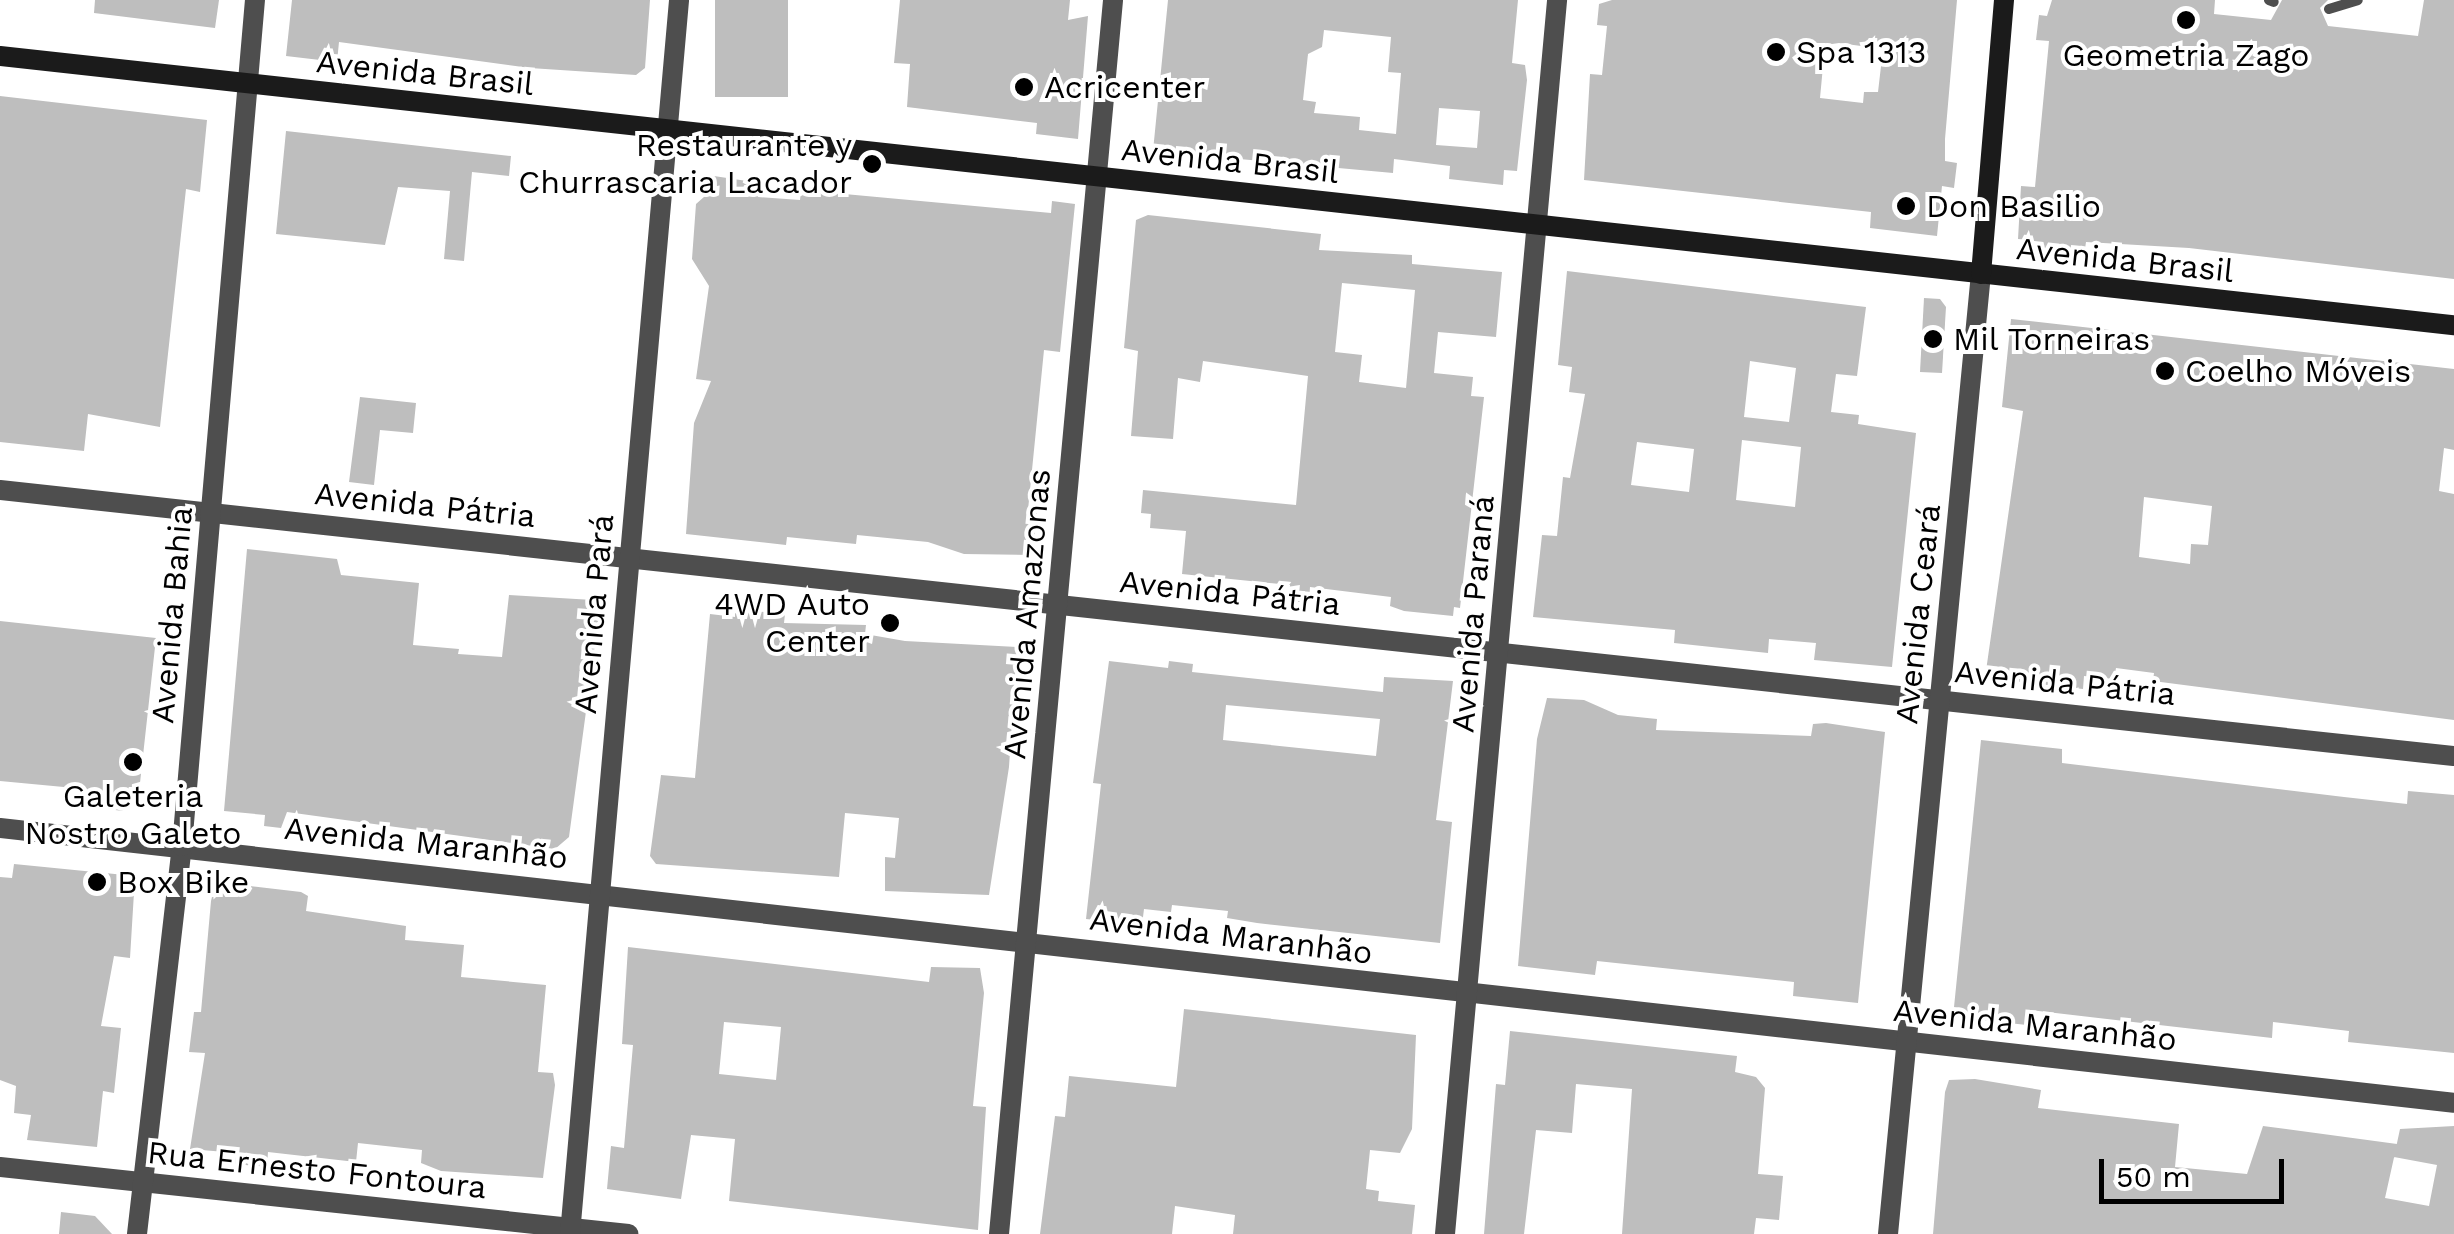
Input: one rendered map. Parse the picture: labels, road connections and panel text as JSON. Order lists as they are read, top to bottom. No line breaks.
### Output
{"streets":{"main road":["Avenida Brasil","Avenida Ceará"],"street":["Avenida Pátria","Avenida Pará","Avenida Amazonas","Avenida Paraná","Avenida Bahia","Avenida Maranhão","Rua Ernesto Fontoura"]},"crossings":[["Avenida Brasil","Avenida Pará"],["Avenida Brasil","Avenida Amazonas"],["Avenida Brasil","Avenida Paraná"],["Avenida Brasil","Avenida Ceará"],["Avenida Brasil","Avenida Bahia"],["Avenida Pátria","Avenida Pará"],["Avenida Pátria","Avenida Amazonas"],["Avenida Pátria","Avenida Paraná"],["Avenida Pátria","Avenida Ceará"],["Avenida Pátria","Avenida Bahia"],["Avenida Pará","Avenida Maranhão"],["Avenida Pará","Rua Ernesto Fontoura"],["Avenida Amazonas","Avenida Maranhão"],["Avenida Paraná","Avenida Maranhão"],["Avenida Ceará","Avenida Maranhão"],["Avenida Bahia","Avenida Maranhão"],["Avenida Bahia","Rua Ernesto Fontoura"]],"places":["Geometria Zago","Spa 1313","Acricenter","Restaurante y Churrascaria Lacador","Don Basilio","Mil Torneiras","Coelho Móveis","4WD Auto Center","Galeteria Nostro Galeto","Box Bike"],"scale_bar":"50 m"}
